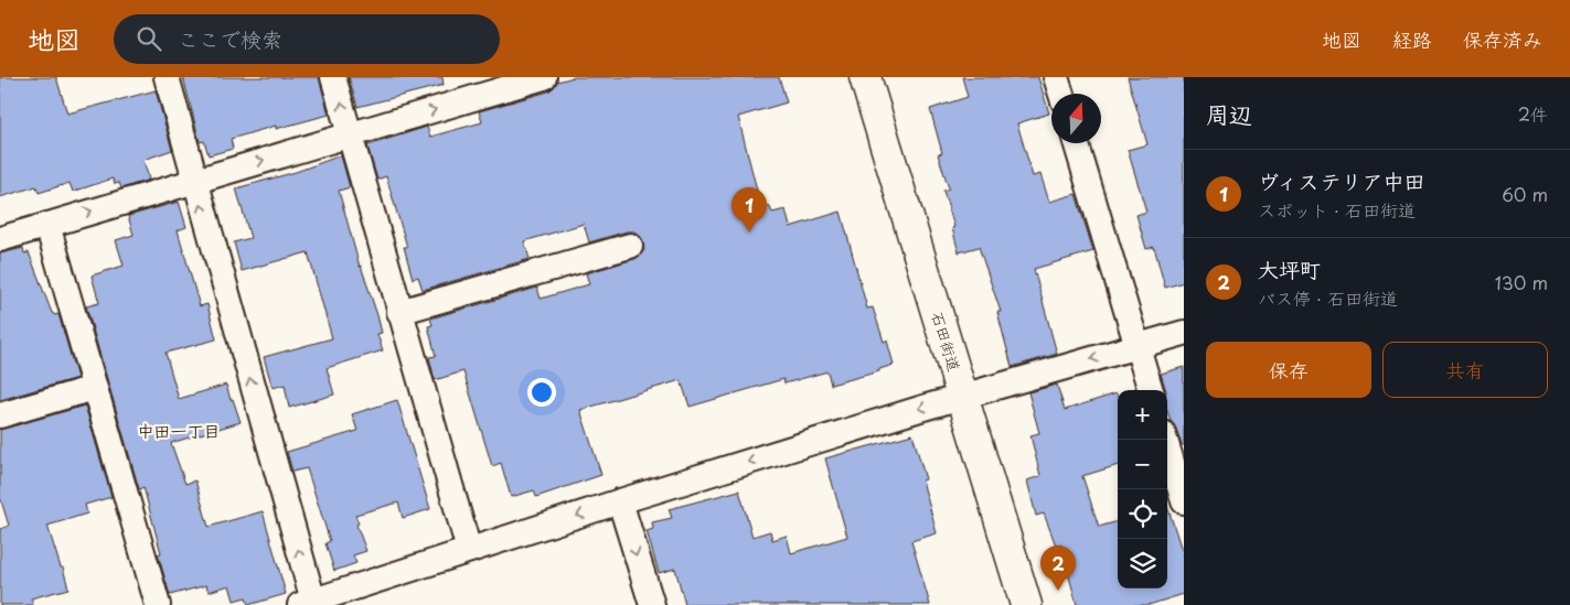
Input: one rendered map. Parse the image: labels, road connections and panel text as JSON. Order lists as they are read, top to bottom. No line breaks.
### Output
{"streets":{"street":["石田街道"]},"districts":["中田一丁目"],"north":"top","page":{"header":"地図","search":"ここで検索","nav":["地図","経路","保存済み"],"heading":["周辺","2件"],"list":[{"mark":"1","name":"ヴィステリア中田","note":"スポット · 石田街道","value":"60 m"},{"mark":"2","name":"大坪町","note":"バス停 · 石田街道","value":"130 m"}],"pins":["1","2"],"buttons":["保存","共有"],"map_buttons":["+","−"]}}
